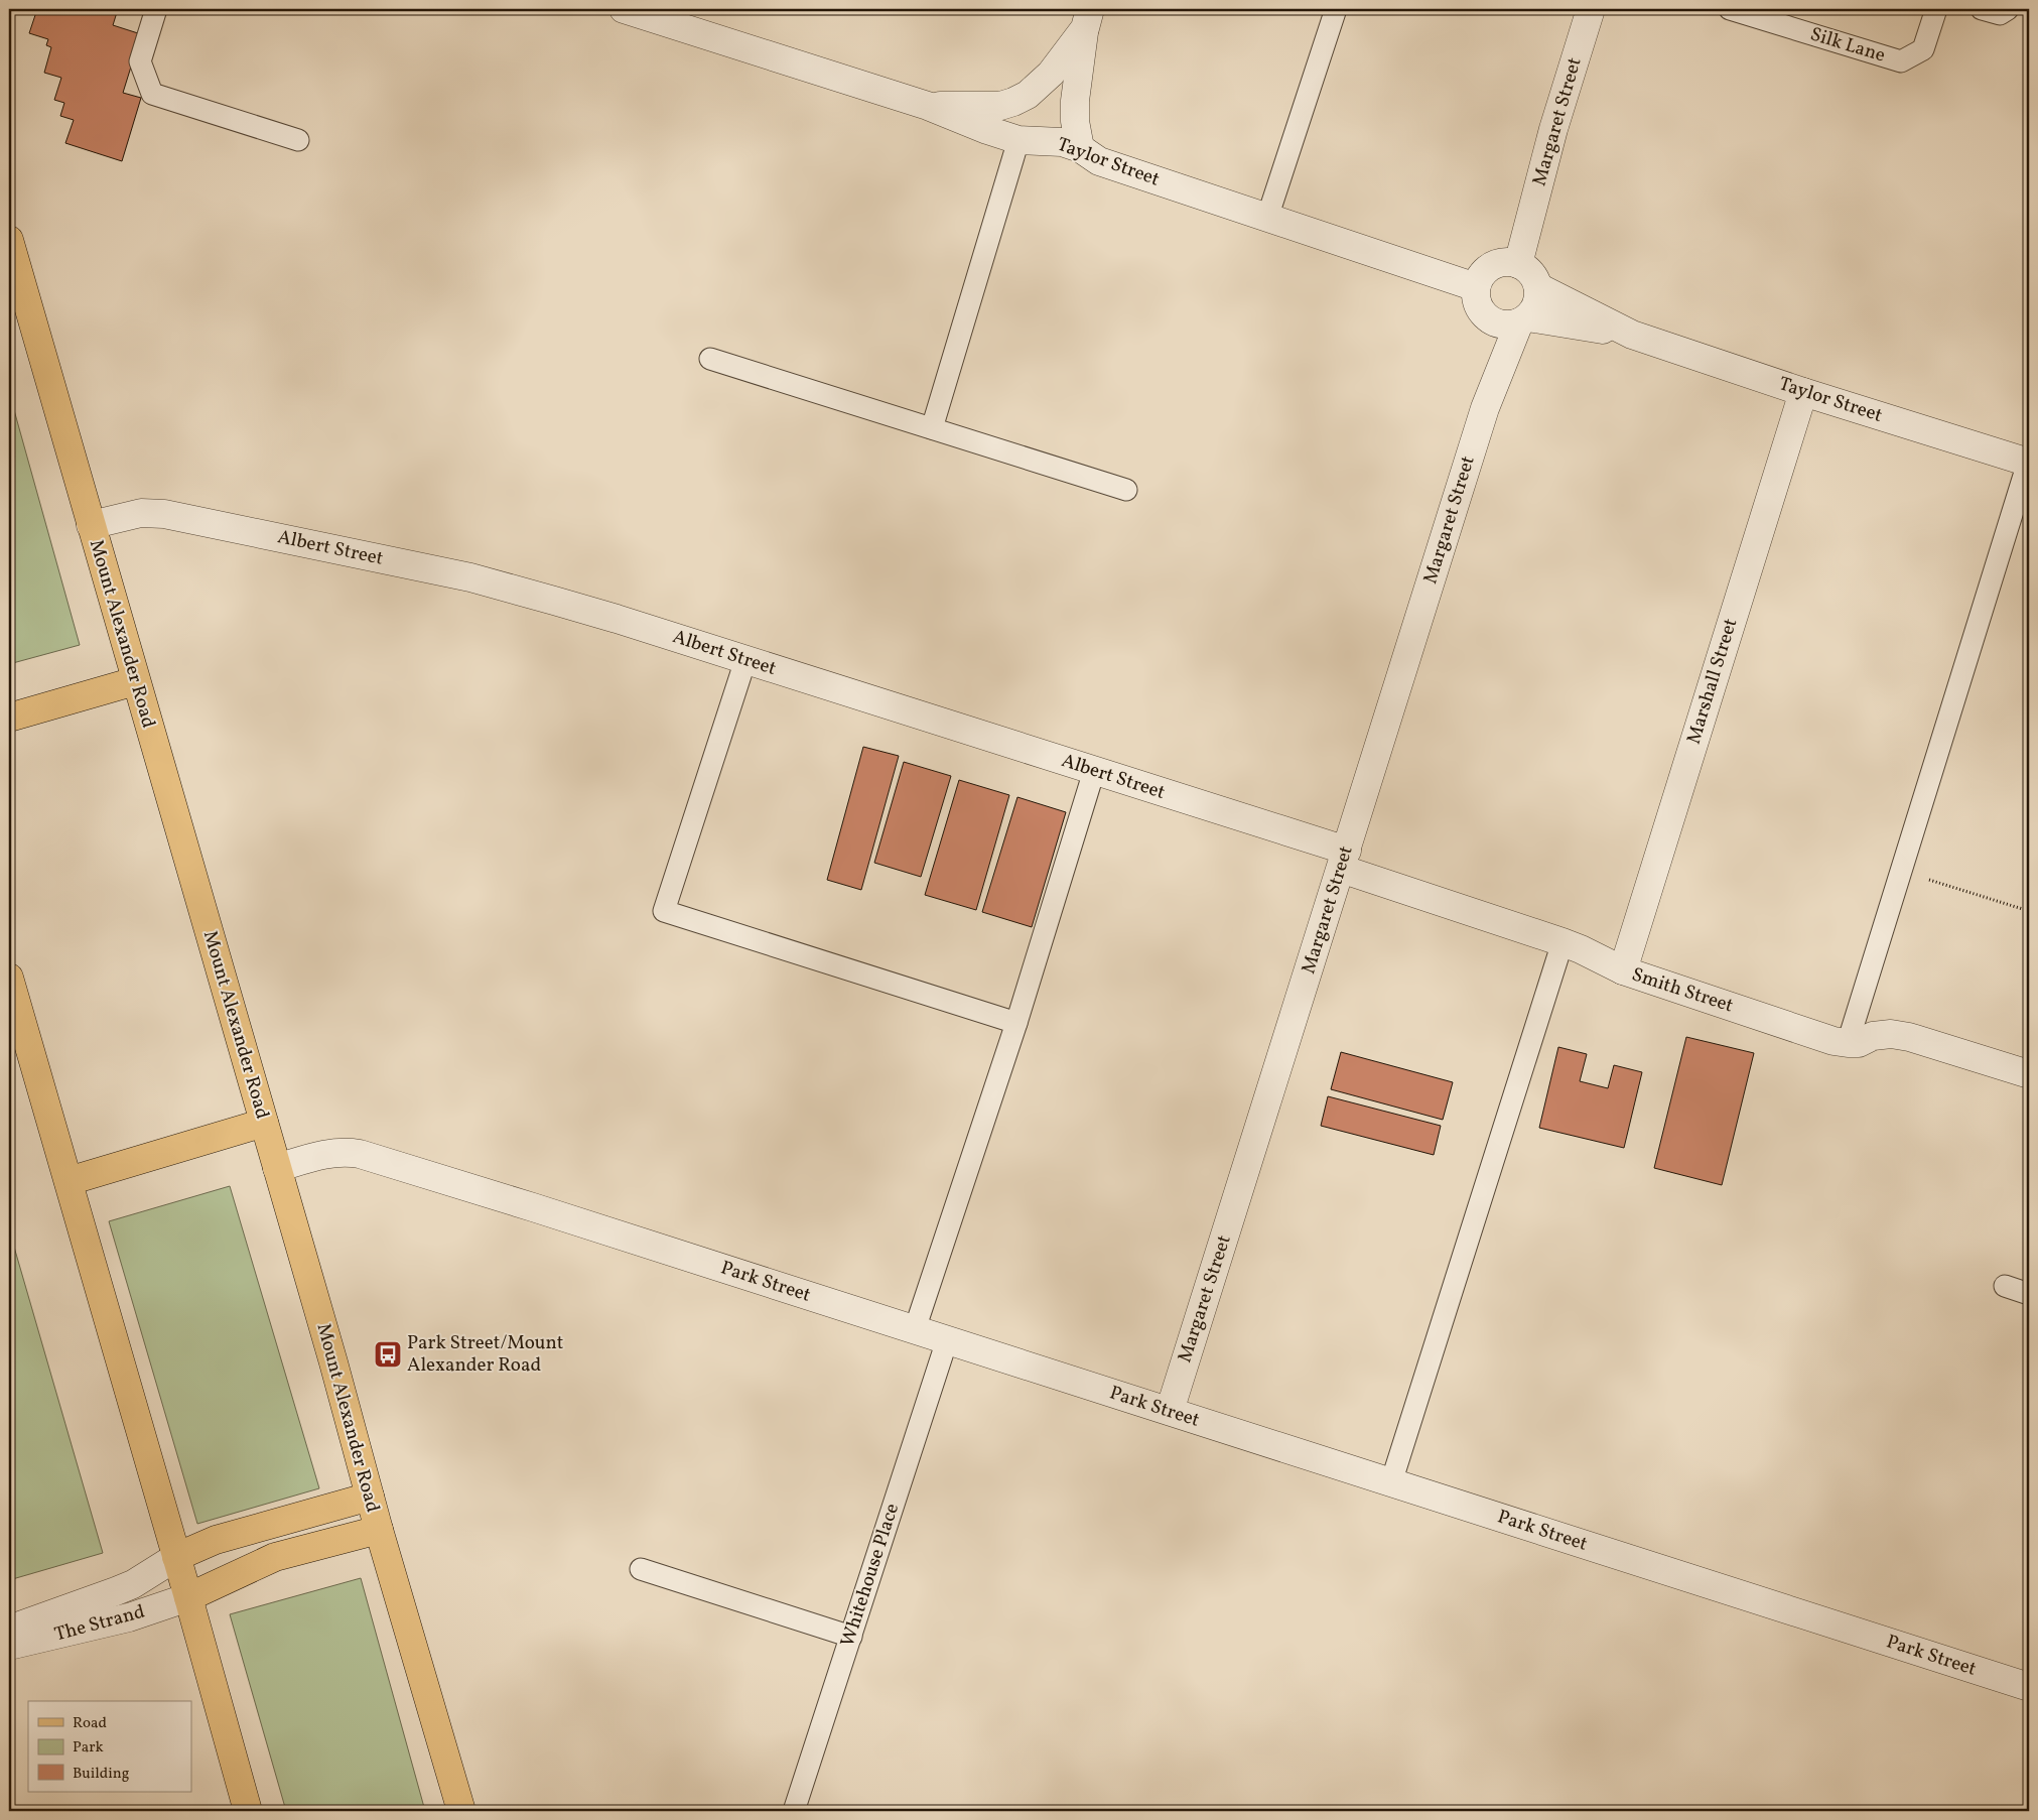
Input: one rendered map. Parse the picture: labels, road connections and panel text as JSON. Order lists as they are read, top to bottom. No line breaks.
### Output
{"streets":{"main road":["Mount Alexander Road"],"street":["Margaret Street","Taylor Street","Albert Street","Marshall Street","Smith Street","Park Street","The Strand"],"lane":["Silk Lane","Whitehouse Place"]},"crossings":[["Margaret Street","Taylor Street"],["Margaret Street","Albert Street"],["Margaret Street","Smith Street"],["Margaret Street","Park Street"],["Taylor Street","Marshall Street"],["Albert Street","Mount Alexander Road"],["Albert Street","Smith Street"],["Mount Alexander Road","Park Street"],["Marshall Street","Smith Street"],["Park Street","Whitehouse Place"]],"places":{"bus stop":["Park Street/Mount Alexander Road"]},"legend":["Road","Park","Building"]}
